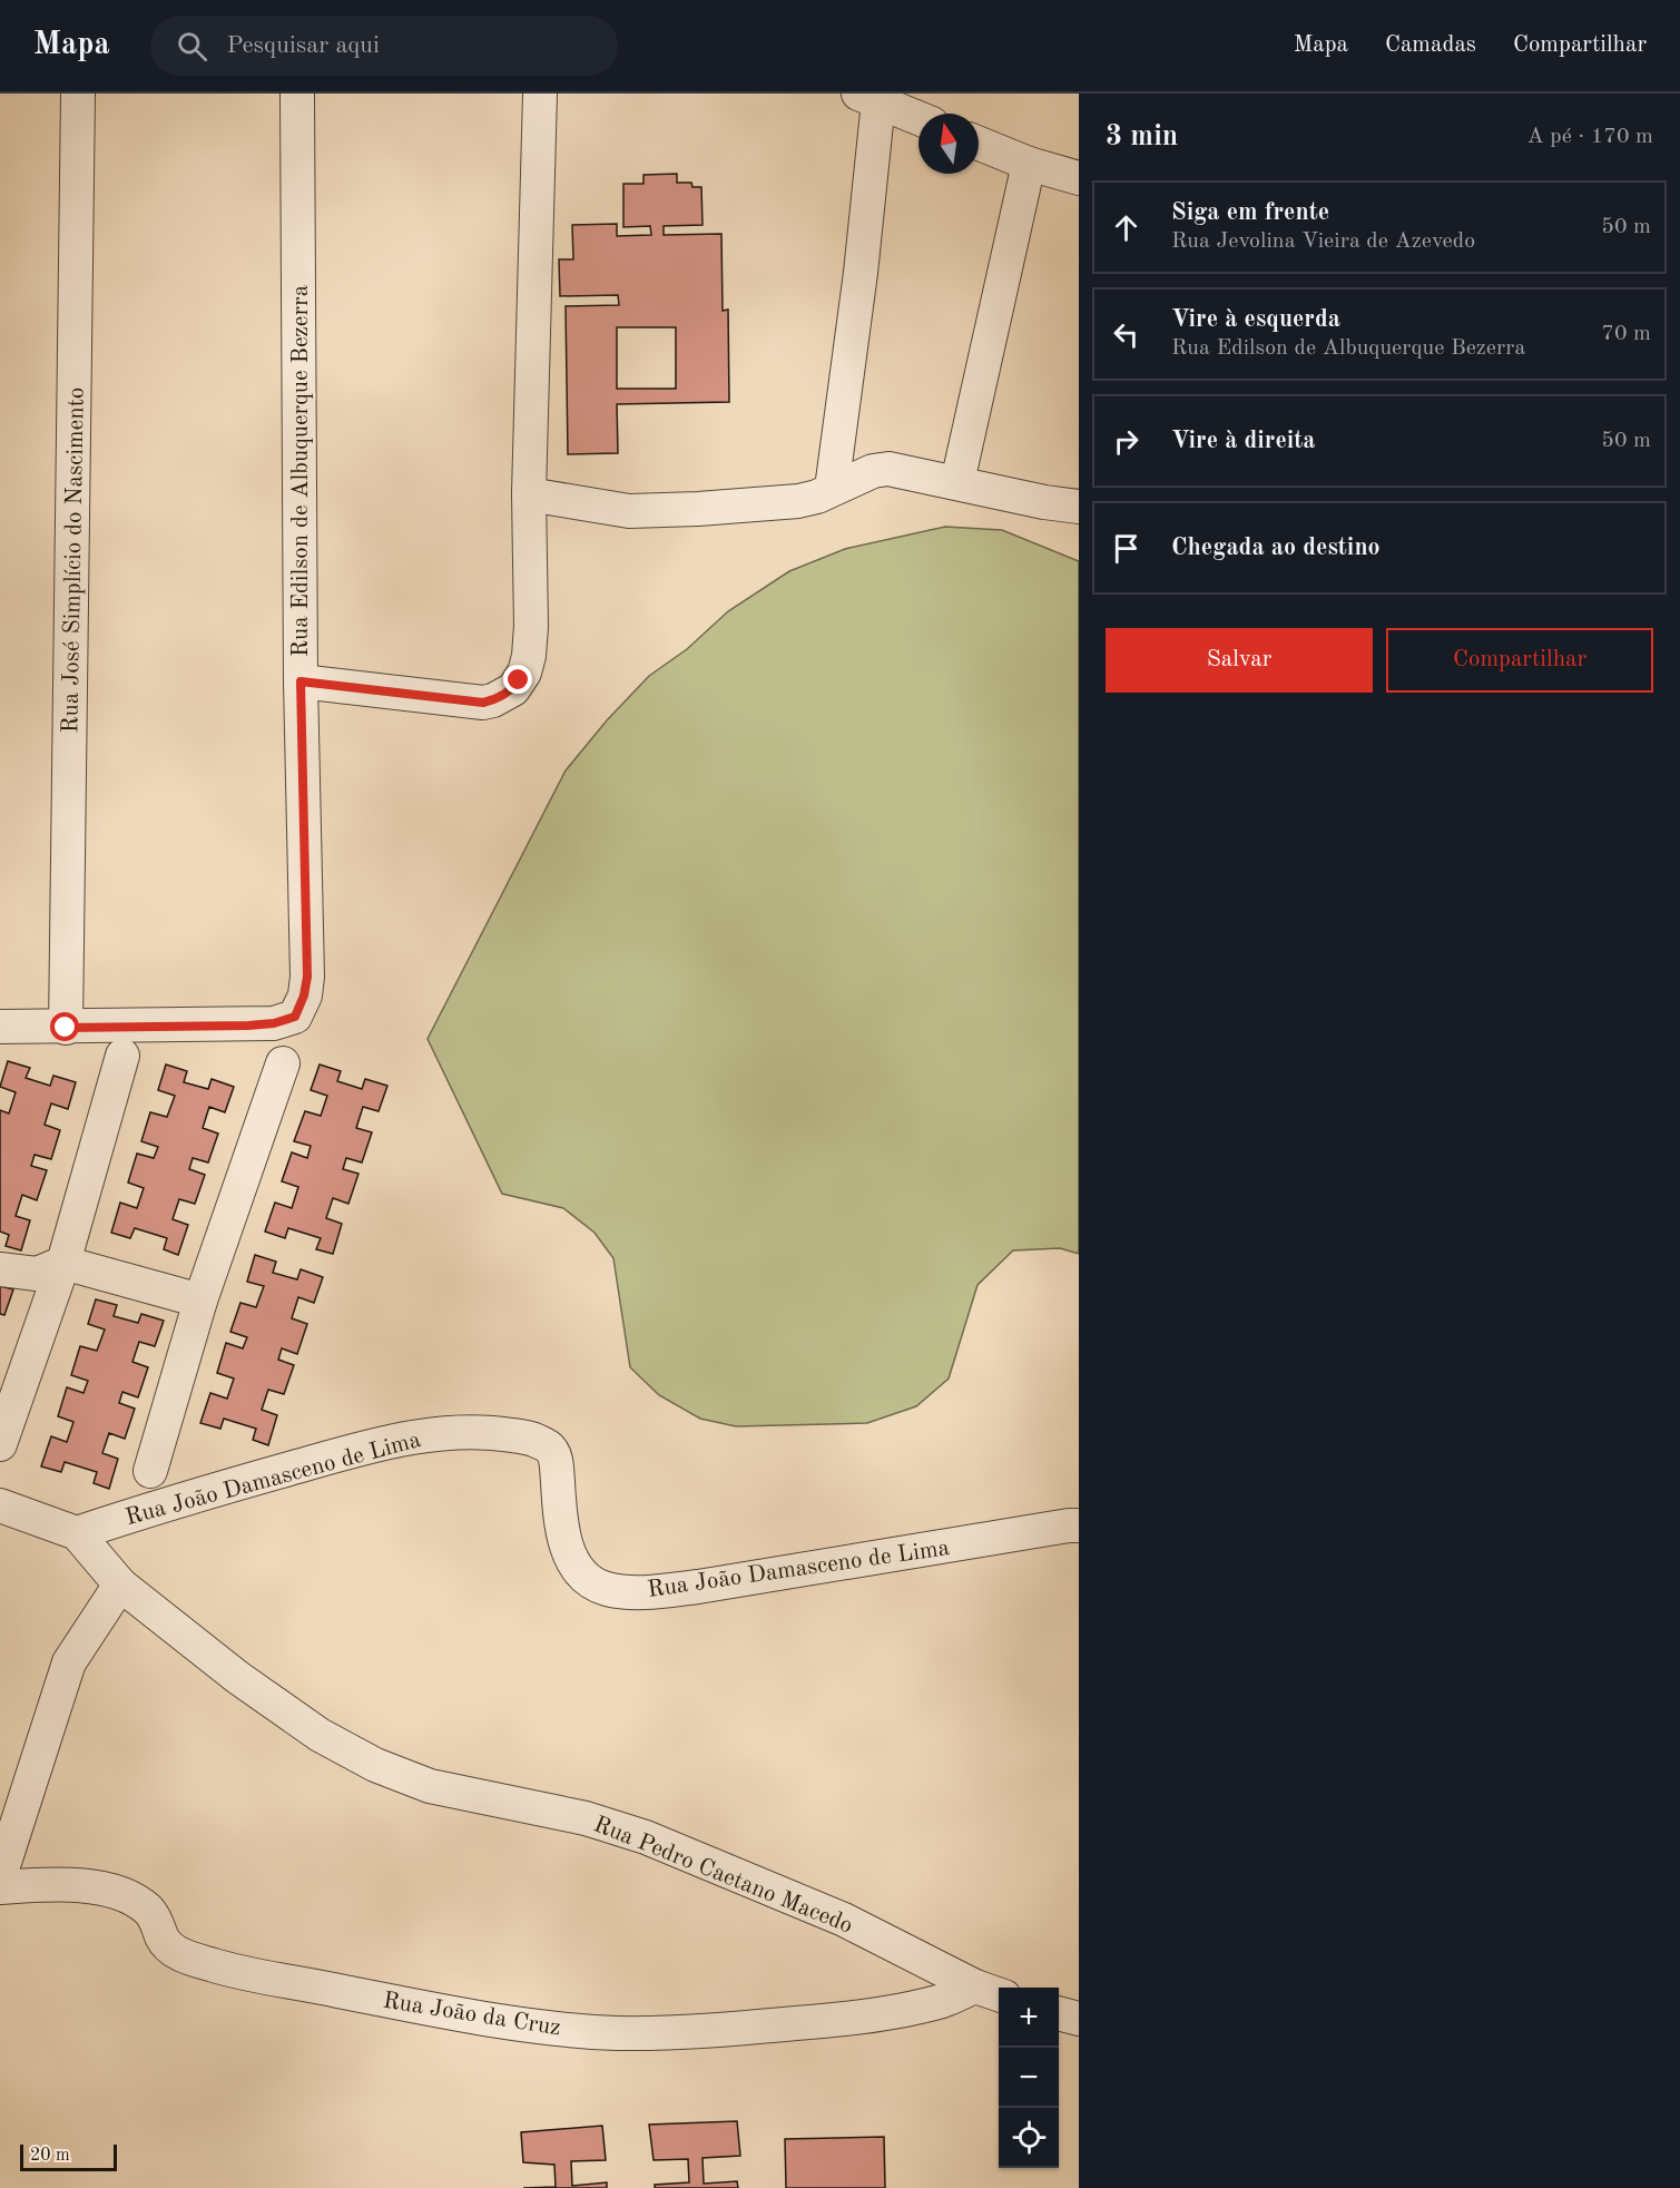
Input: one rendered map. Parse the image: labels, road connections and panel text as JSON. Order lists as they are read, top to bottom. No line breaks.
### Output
{"streets":{"street":["Rua Edilson de Albuquerque Bezerra","Rua José Simplício do Nascimento","Rua João Damasceno de Lima","Rua Pedro Caetano Macedo","Rua João da Cruz"]},"crossings":[["Rua Edilson de Albuquerque Bezerra","Rua José Simplício do Nascimento"],["Rua João Damasceno de Lima","Rua Pedro Caetano Macedo"],["Rua Pedro Caetano Macedo","Rua João da Cruz"]],"scale_bar":"20 m","north":"top","page":{"header":"Mapa","search":"Pesquisar aqui","nav":["Mapa","Camadas","Compartilhar"],"heading":["3 min","A pé · 170 m"],"list":[["Siga em frente","Rua Jevolina Vieira de Azevedo","50 m"],["Vire à esquerda","Rua Edilson de Albuquerque Bezerra","70 m"],["Vire à direita","50 m"],"Chegada ao destino"],"buttons":["Salvar","Compartilhar"],"map_buttons":["+","−"],"scale":"20 m"}}
